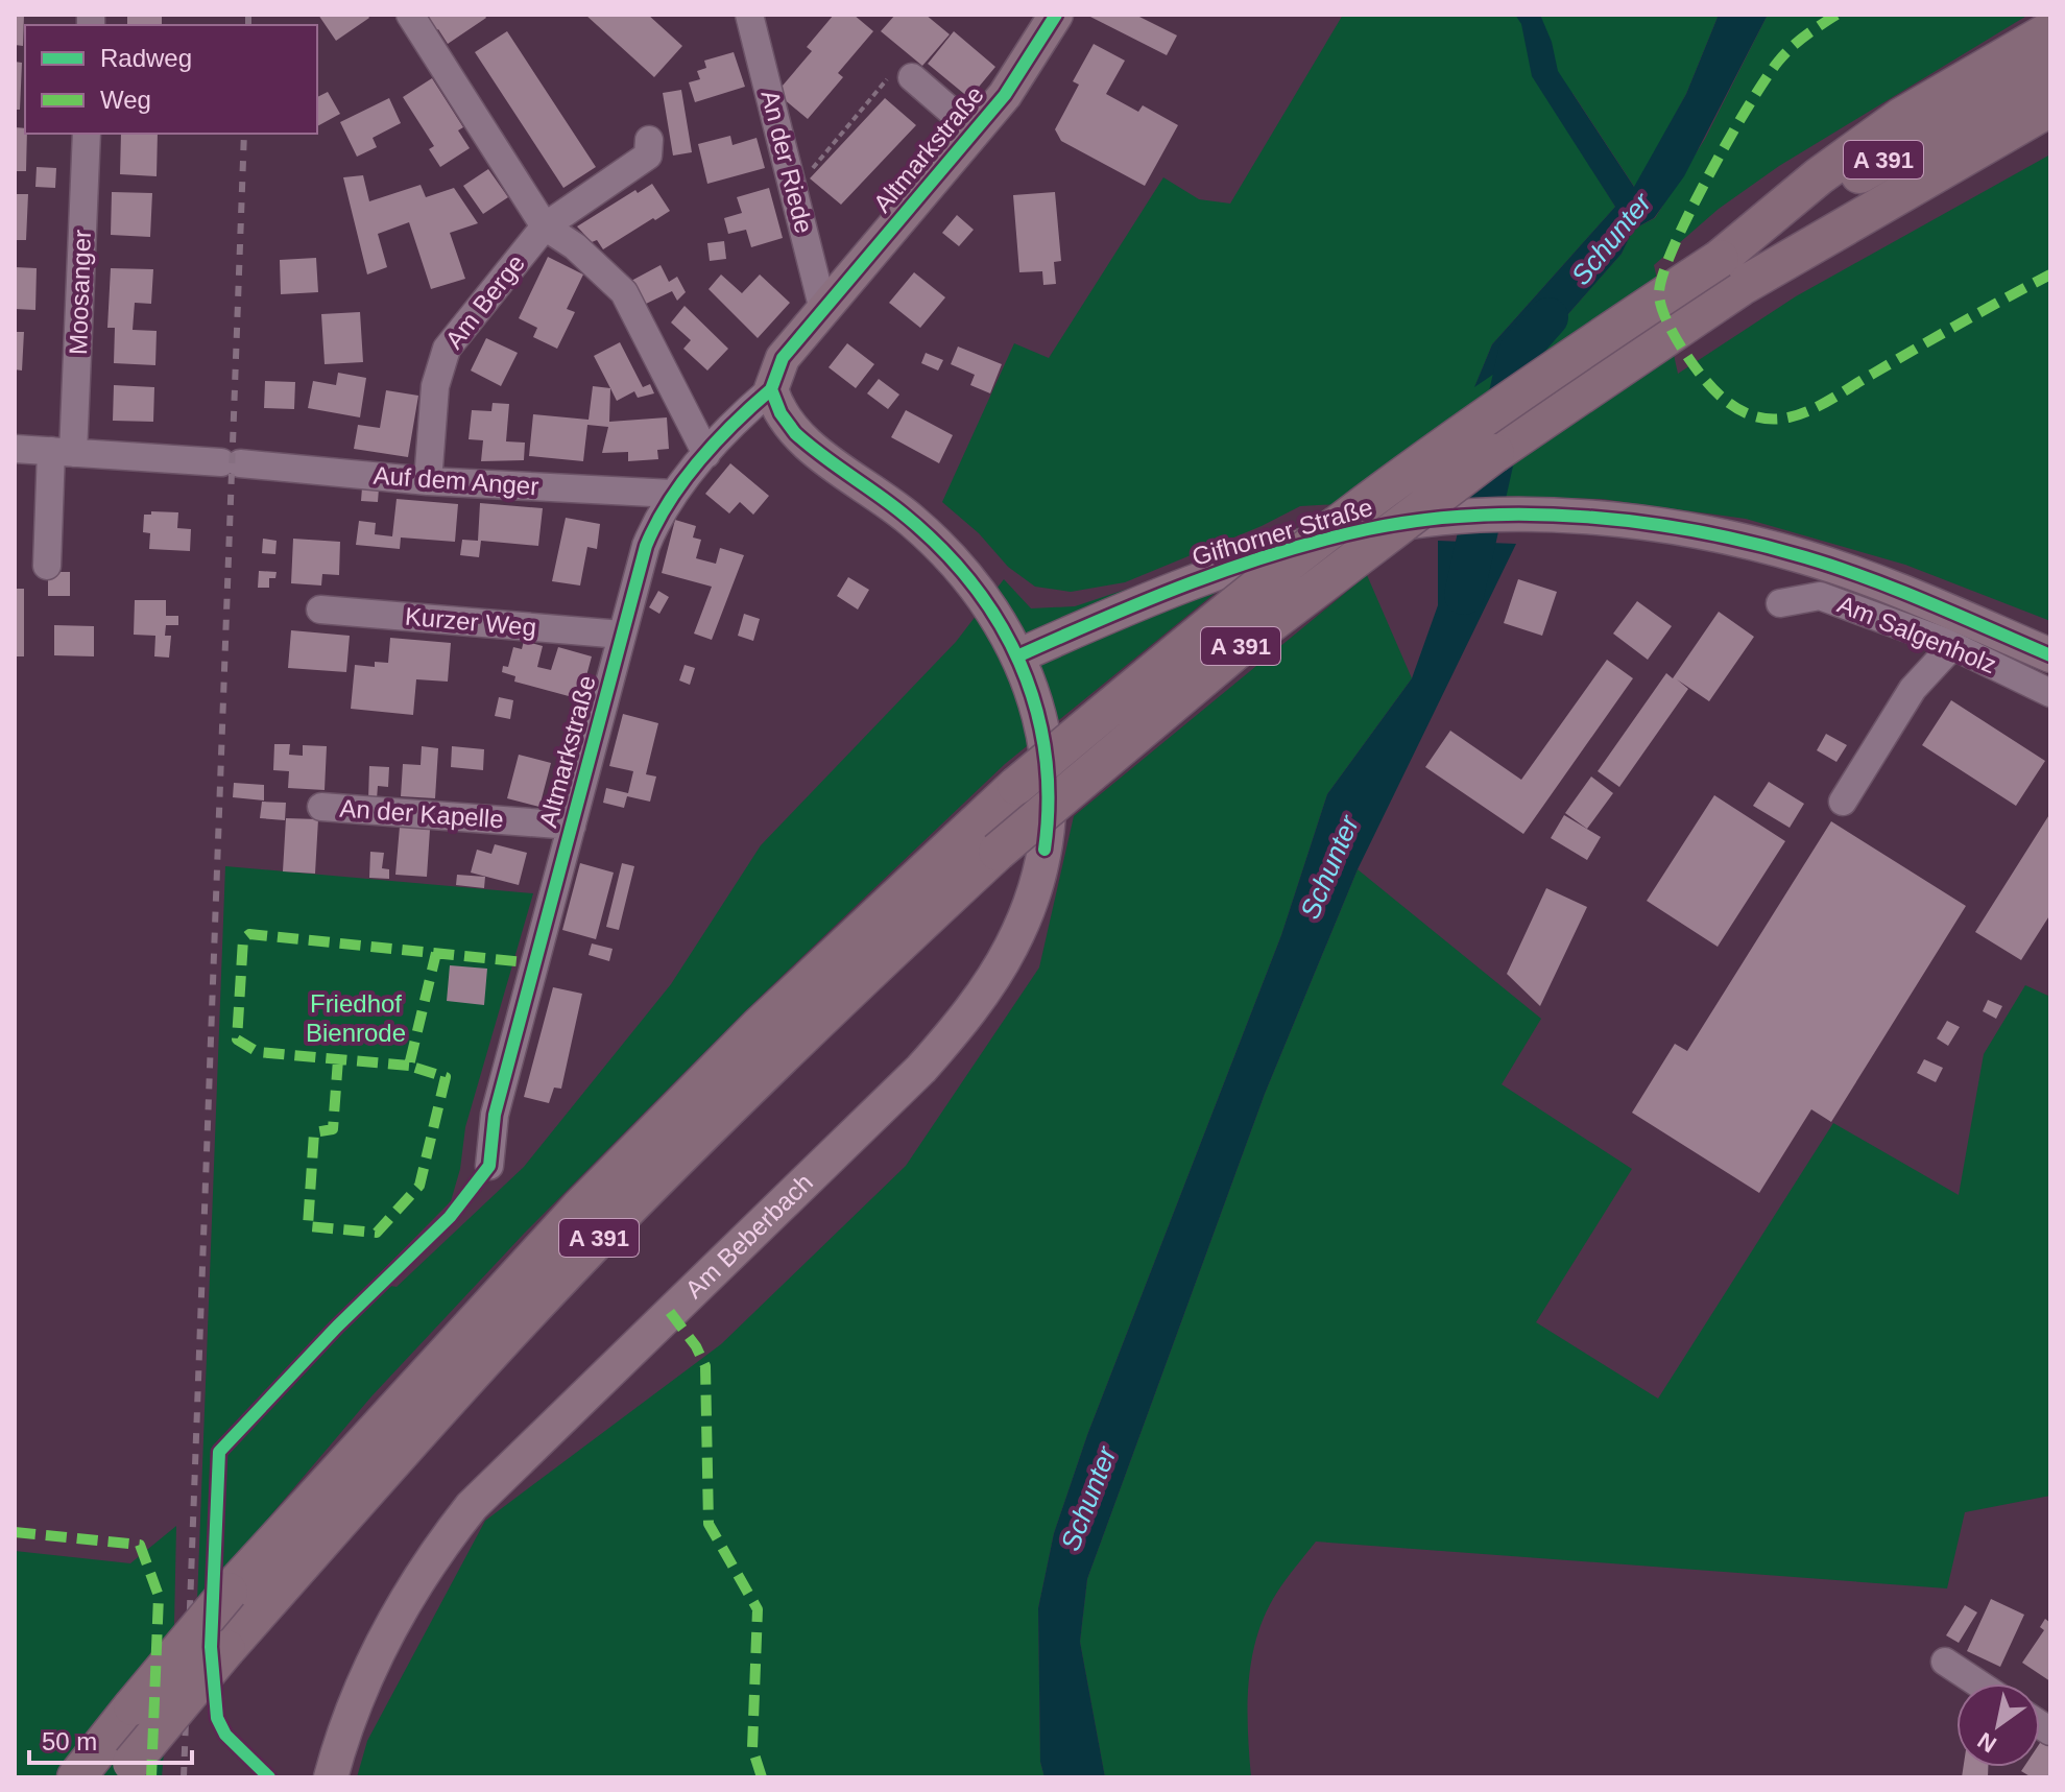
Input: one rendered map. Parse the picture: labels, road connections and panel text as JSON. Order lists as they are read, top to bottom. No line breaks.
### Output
{"streets":{"highway":["A 391"],"main road":["Altmarkstraße","Gifhorner Straße","Am Beberbach"],"street":["An der Riede","Moosanger","Am Berge","Auf dem Anger","Kurzer Weg","Am Salgenholz","An der Kapelle"]},"crossings":[["Altmarkstraße","An der Riede"],["Altmarkstraße","Auf dem Anger"],["Altmarkstraße","Kurzer Weg"],["Altmarkstraße","An der Kapelle"],["Moosanger","Auf dem Anger"],["Am Berge","Auf dem Anger"],["Gifhorner Straße","Am Beberbach"]],"water":["Schunter"],"parks":["Friedhof Bienrode"],"legend":["Radweg","Weg"],"scale_bar":"50 m","north":"bottom left"}
